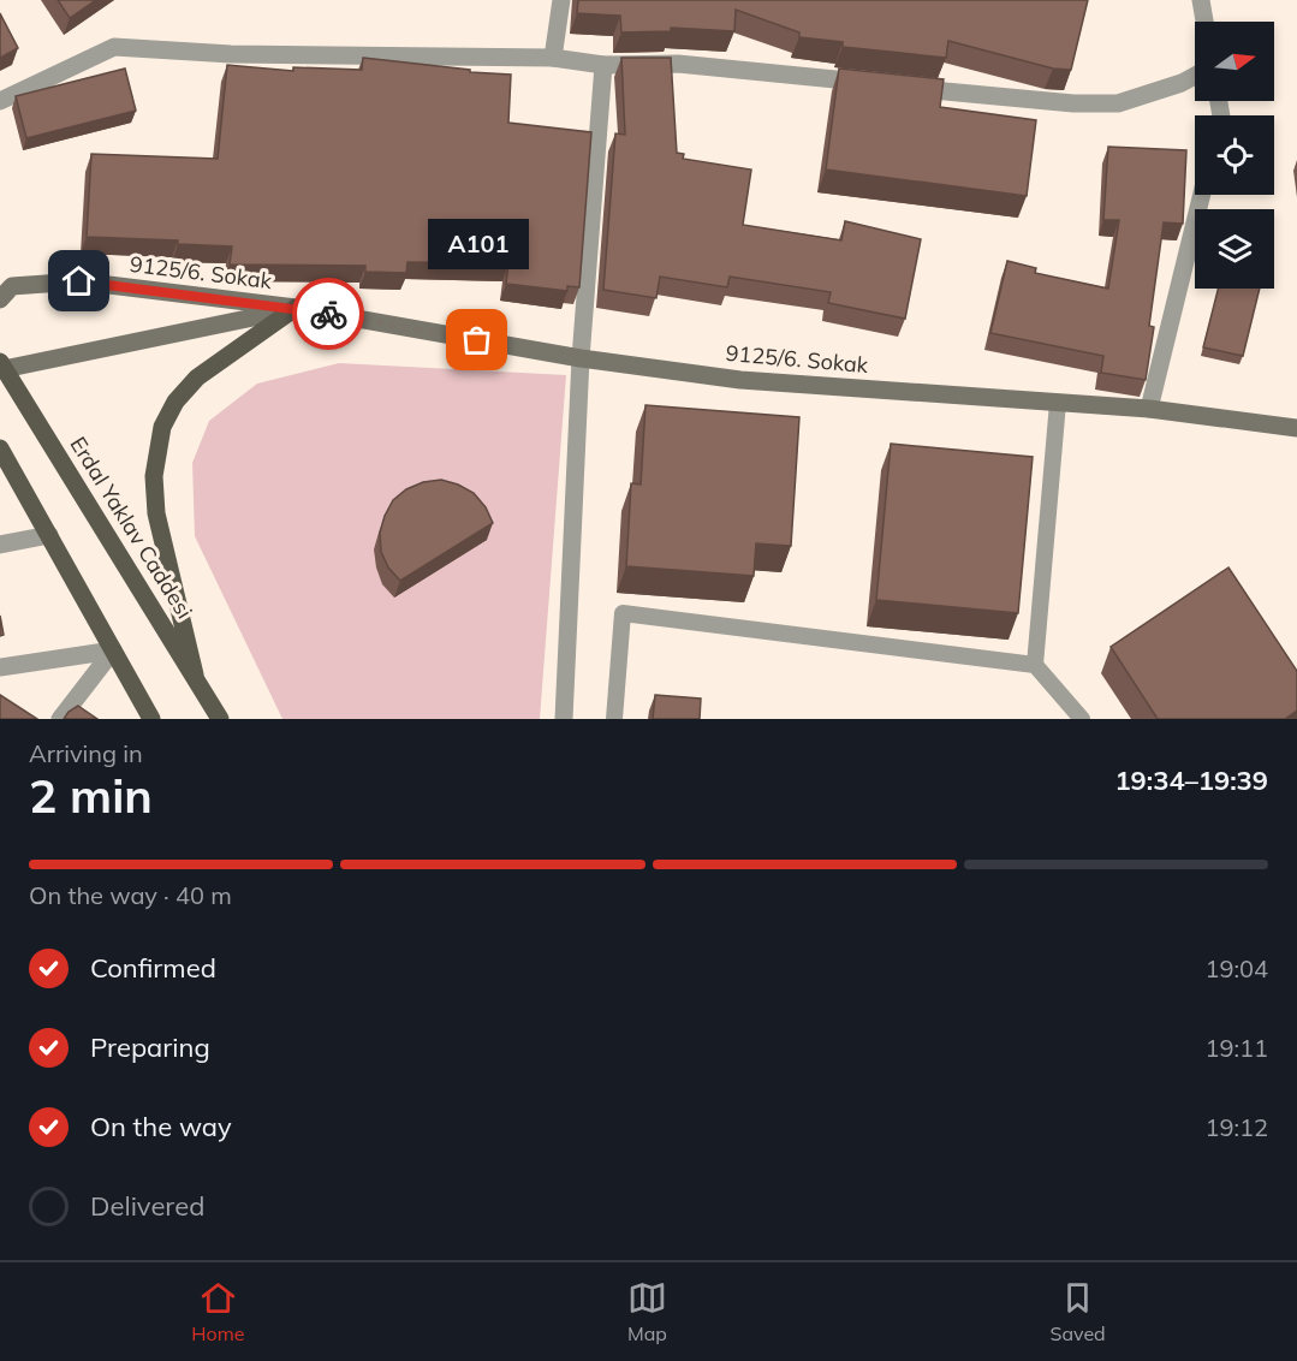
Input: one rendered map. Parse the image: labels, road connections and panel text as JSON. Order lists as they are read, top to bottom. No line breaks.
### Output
{"streets":{"main road":["9125/6. Sokak","Erdal Yaklav Caddesi"]},"crossings":[["9125/6. Sokak","Erdal Yaklav Caddesi"]],"places":["A101"],"north":"right","page":{"bubble":"A101","heading":["2 min","Arriving in","19:34–19:39"],"bar":"On the way · 40 m","list":[["Confirmed","19:04"],["Preparing","19:11"],["On the way","19:12"],"Delivered"],"tabs":["Home","Map","Saved"]}}
